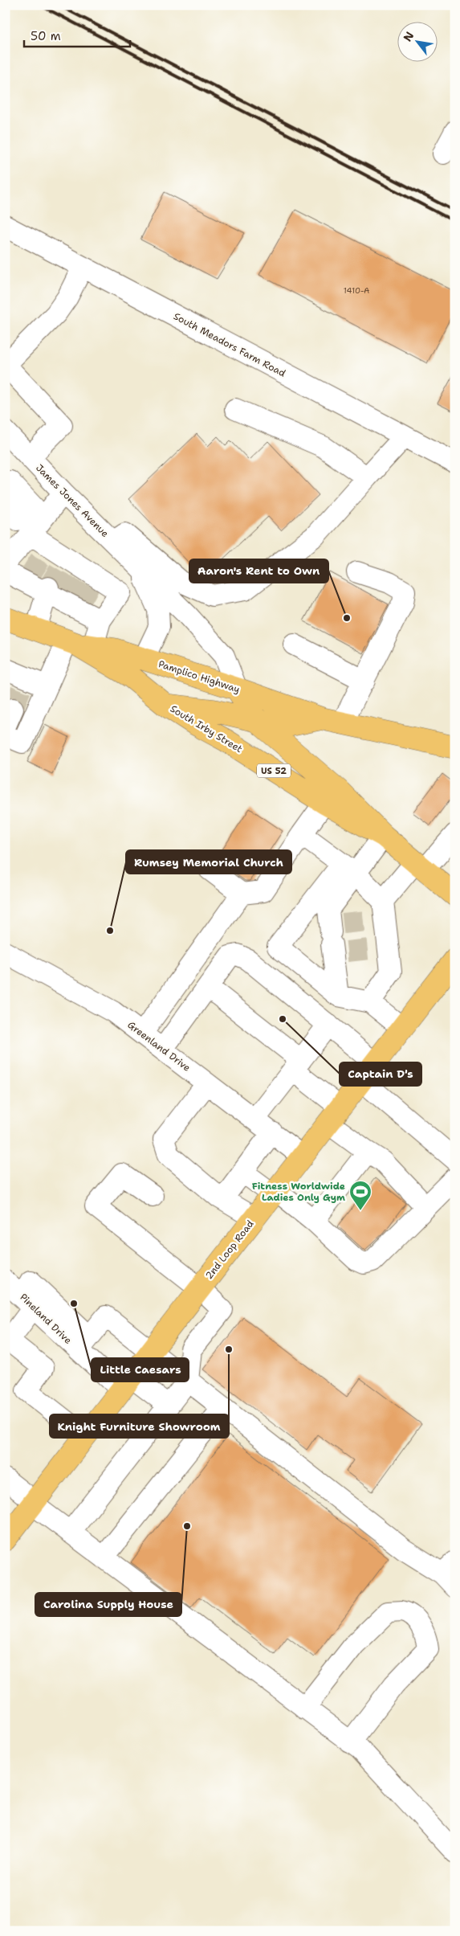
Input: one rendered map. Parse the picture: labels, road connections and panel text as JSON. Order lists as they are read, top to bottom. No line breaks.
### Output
{"streets":{"main road":["Pamplico Highway","South Irby Street","US 52","2nd Loop Road"],"street":["South Meadors Farm Road","James Jones Avenue","Greenland Drive","Pineland Drive"]},"crossings":[["James Jones Avenue","Pamplico Highway"],["James Jones Avenue","South Irby Street"],["Pamplico Highway","South Irby Street"],["Greenland Drive","2nd Loop Road"],["2nd Loop Road","Pineland Drive"]],"places":{"other":["Aaron's Rent to Own","Rumsey Memorial Church","Captain D's","Little Caesars","Knight Furniture Showroom","Carolina Supply House"],"sports":["Fitness Worldwide Ladies Only Gym"]},"house_numbers":["1410-A"],"scale_bar":"50 m","north":"top left"}
